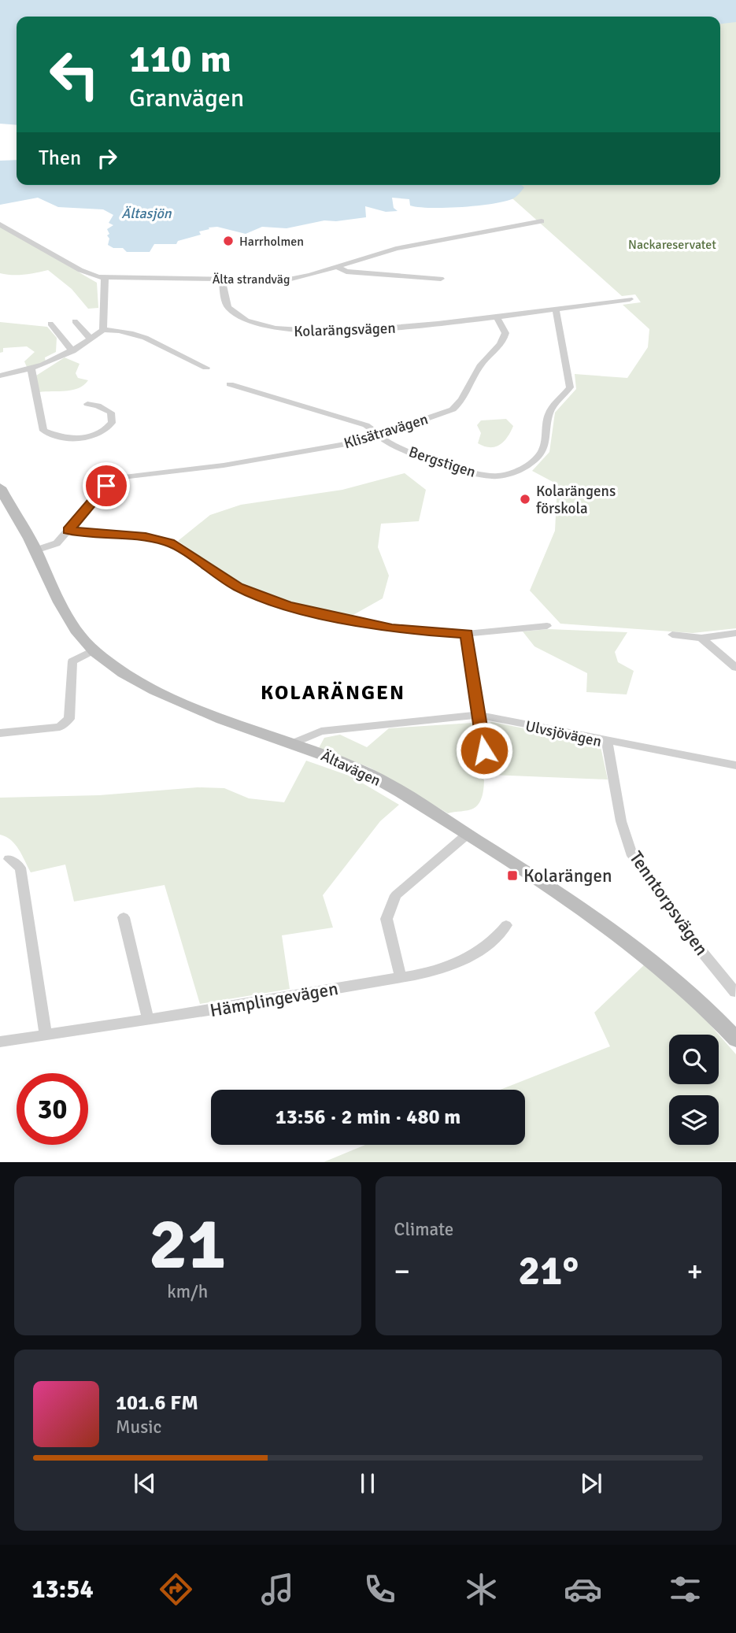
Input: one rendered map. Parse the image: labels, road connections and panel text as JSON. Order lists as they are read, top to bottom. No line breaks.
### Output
{"streets":{"main road":["Ältavägen"],"street":["Älta strandväg","Kolarängsvägen","Klisätravägen","Bergstigen","Ulvsjövägen","Tenntorpsvägen","Hämplingevägen"]},"crossings":[["Älta strandväg","Kolarängsvägen"],["Kolarängsvägen","Klisätravägen"],["Klisätravägen","Bergstigen"],["Klisätravägen","Ältavägen"],["Ulvsjövägen","Ältavägen"],["Ulvsjövägen","Tenntorpsvägen"]],"districts":["KOLARÄNGEN"],"water":["Ältasjön"],"parks":["Nackareservatet"],"places":{"other":["Harrholmen","Kolarängens förskola"],"transit":["Kolarängen"]},"page":{"turn":["110 m","Granvägen"],"then":"Then","limit":"30","trip":"13:56 · 2 min · 480 m","tile":[["21","km/h"],"Climate"],"heat":["−","21°","+"],"song":["101.6 FM","Music"],"tabs":"13:54"}}
